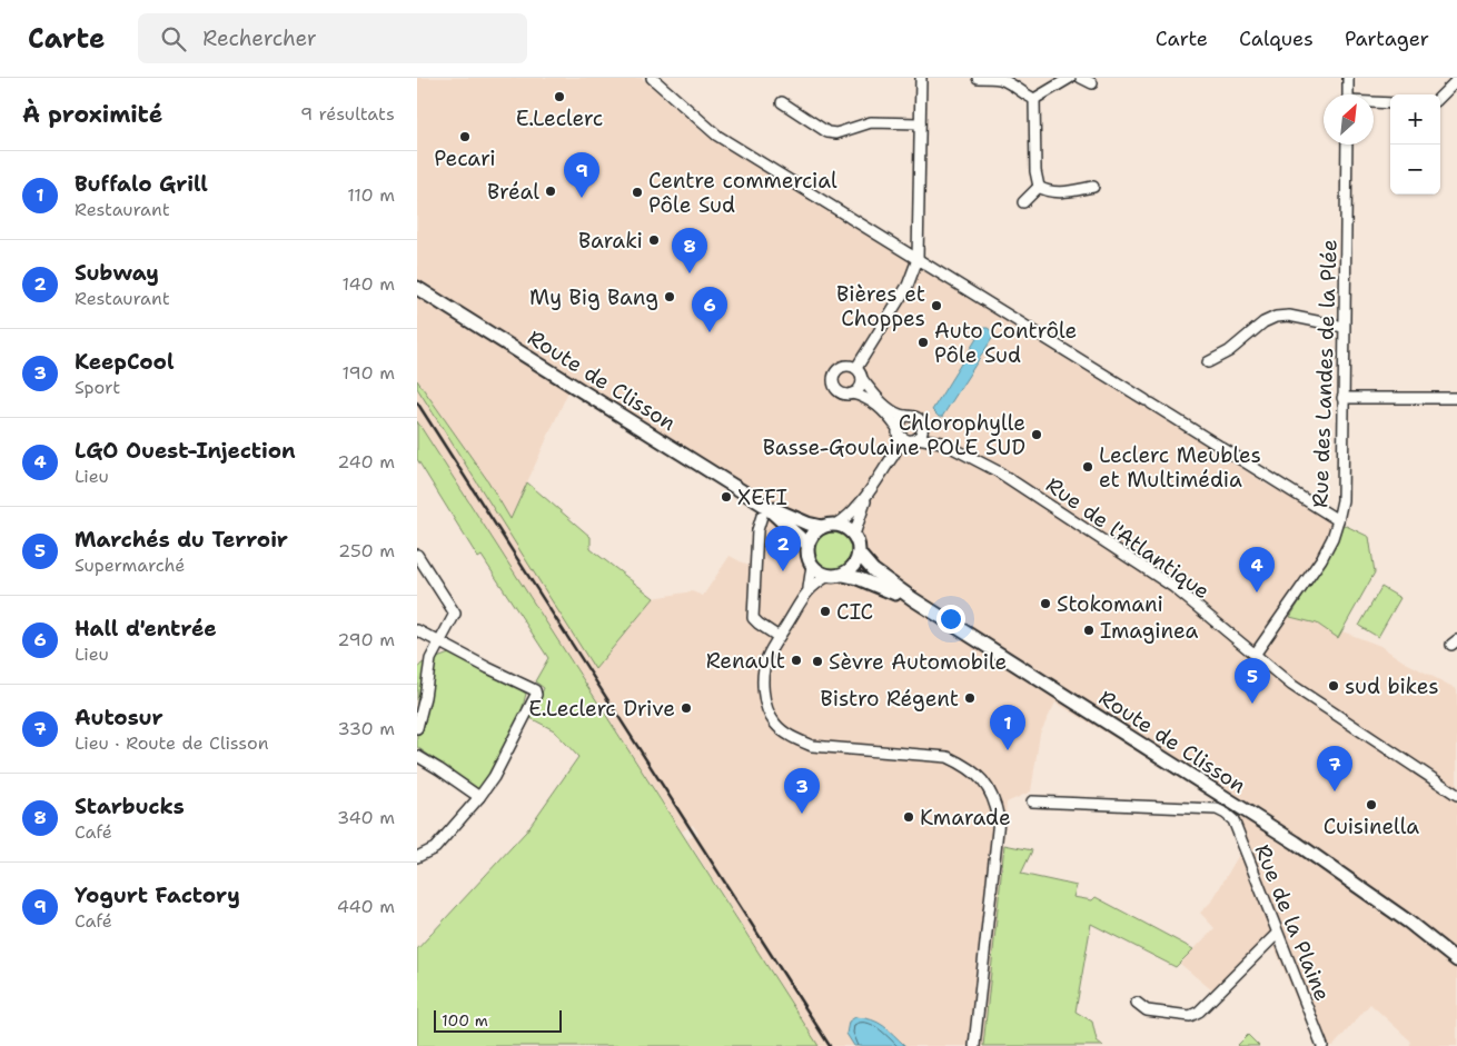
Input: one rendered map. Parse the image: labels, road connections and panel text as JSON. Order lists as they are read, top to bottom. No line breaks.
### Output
{"streets":{"main road":["Route de Clisson"],"street":["Rue des Landes de la Plée","Rue de l'Atlantique","Rue de la Plaine"]},"crossings":[["Rue des Landes de la Plée","Rue de l'Atlantique"]],"places":["E.Leclerc","Pecari","Bréal","Centre commercial Pôle Sud","Baraki","My Big Bang","Bières et Choppes","Auto Contrôle Pôle Sud","Chlorophylle Basse-Goulaine POLE SUD","Leclerc Meubles et Multimédia","XEFI","Stokomani","CIC","Imaginea","Renault","Sèvre Automobile","sud bikes","Bistro Régent","E.Leclerc Drive","Cuisinella","Kmarade"],"scale_bar":"100 m","north":"top right","page":{"header":"Carte","search":"Rechercher","nav":["Carte","Calques","Partager"],"heading":["À proximité","9 résultats"],"map_buttons":["+","−"],"list":[{"mark":"1","name":"Buffalo Grill","note":"Restaurant","value":"110 m"},{"mark":"2","name":"Subway","note":"Restaurant","value":"140 m"},{"mark":"3","name":"KeepCool","note":"Sport","value":"190 m"},{"mark":"4","name":"LGO Ouest-Injection","note":"Lieu","value":"240 m"},{"mark":"5","name":"Marchés du Terroir","note":"Supermarché","value":"250 m"},{"mark":"6","name":"Hall d'entrée","note":"Lieu","value":"290 m"},{"mark":"7","name":"Autosur","note":"Lieu · Route de Clisson","value":"330 m"},{"mark":"8","name":"Starbucks","note":"Café","value":"340 m"},{"mark":"9","name":"Yogurt Factory","note":"Café","value":"440 m"}],"pins":["9","8","6","2","4","5","1","7","3"],"scale":"100 m"}}
